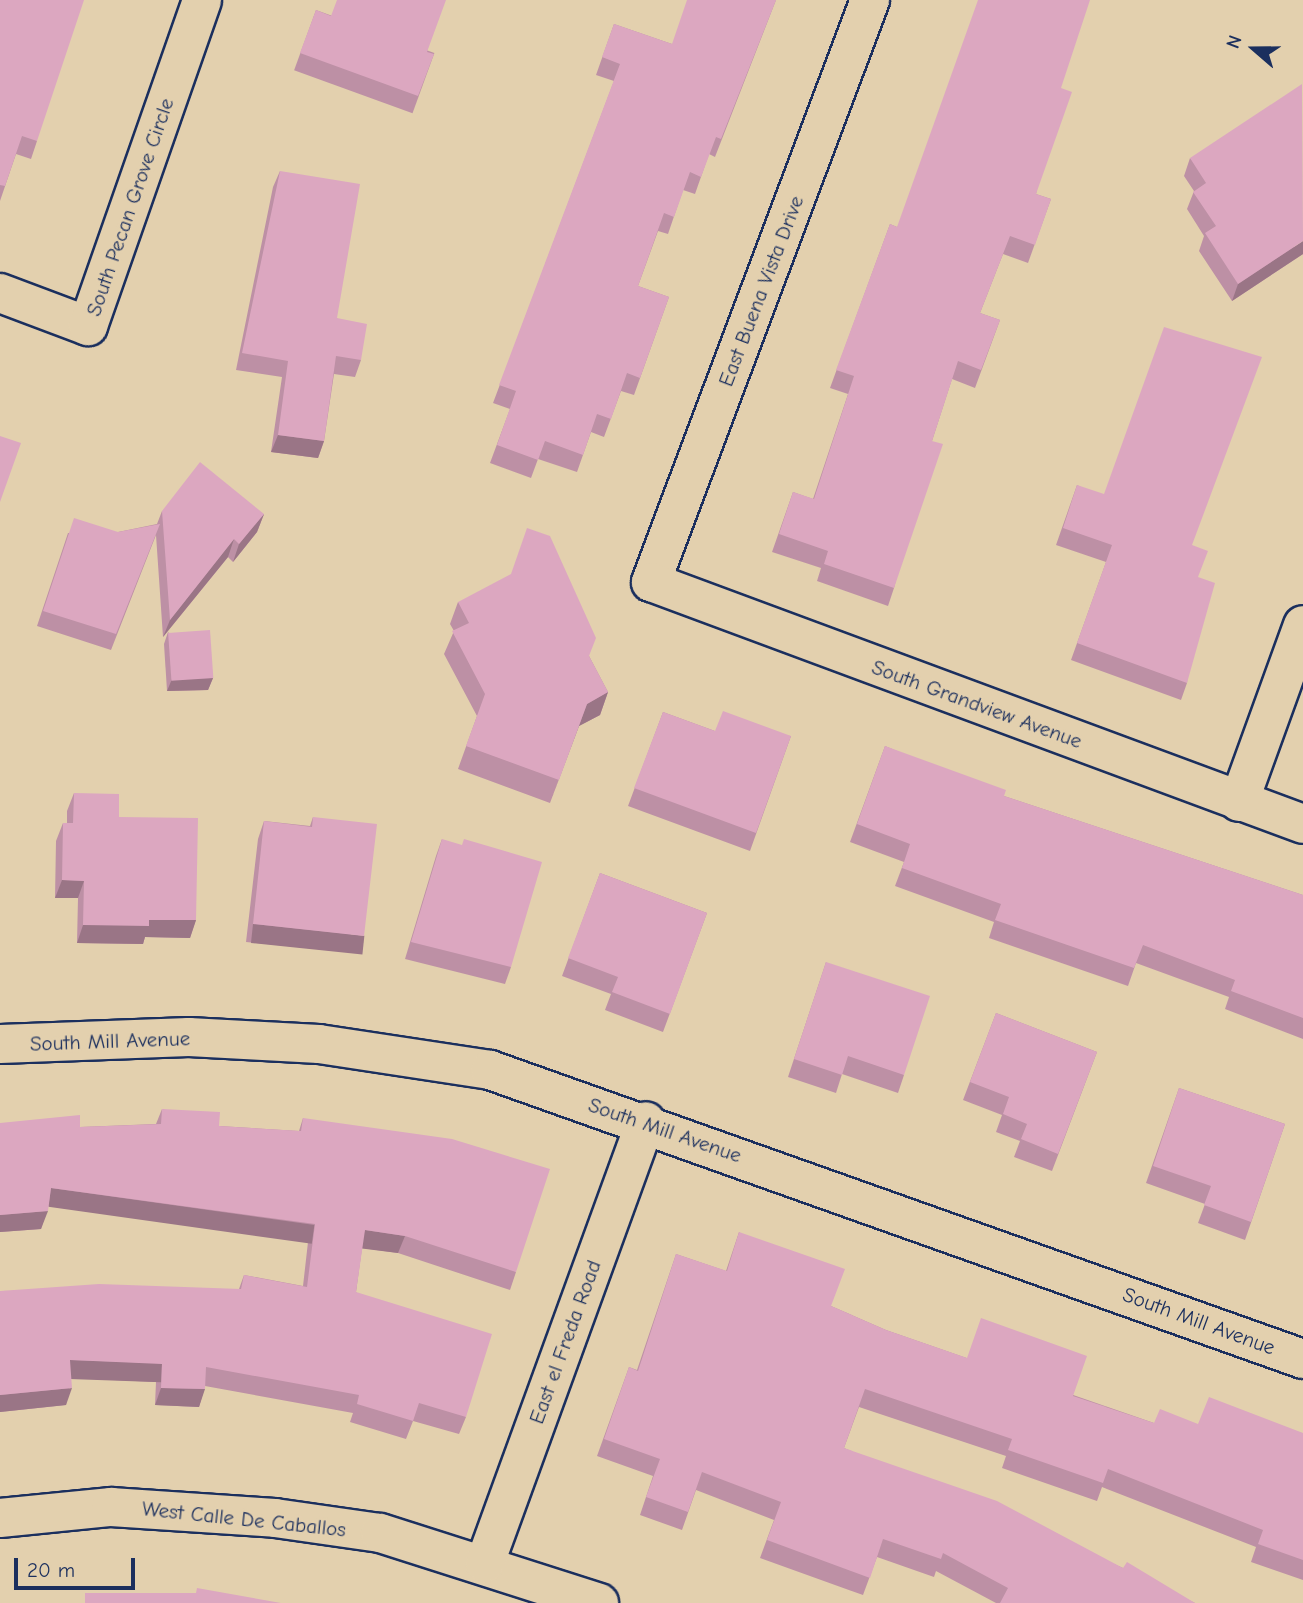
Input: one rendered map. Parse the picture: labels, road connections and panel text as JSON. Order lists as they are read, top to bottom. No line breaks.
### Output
{"streets":{"street":["South Pecan Grove Circle","East Buena Vista Drive","South Grandview Avenue","South Mill Avenue","East el Freda Road","West Calle De Caballos"]},"crossings":[["East Buena Vista Drive","South Grandview Avenue"],["South Mill Avenue","East el Freda Road"],["East el Freda Road","West Calle De Caballos"]],"scale_bar":"20 m","north":"left"}
